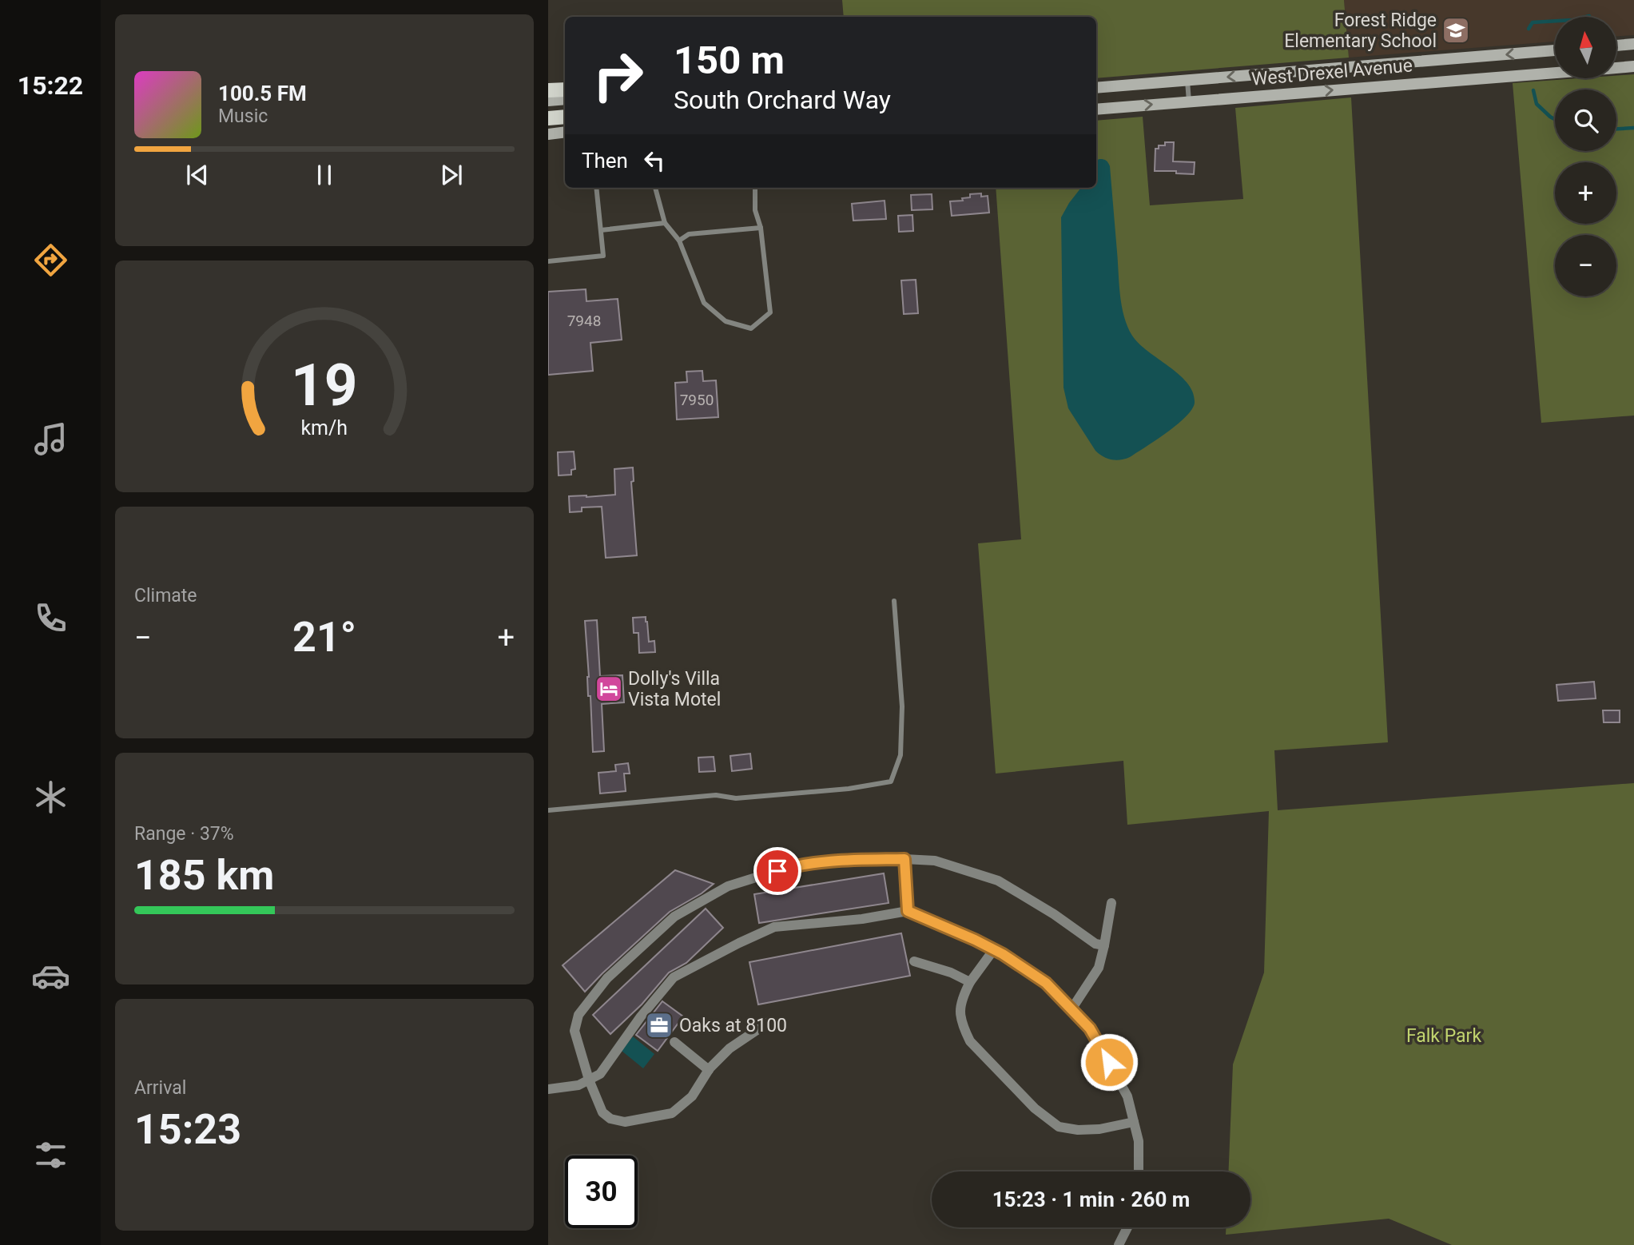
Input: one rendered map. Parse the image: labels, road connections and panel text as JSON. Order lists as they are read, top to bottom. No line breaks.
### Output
{"streets":{"street":["West Drexel Avenue"]},"parks":["Falk Park"],"places":{"school or university":["Forest Ridge Elementary School"],"hotel":["Dolly's Villa Vista Motel"],"office":["Oaks at 8100"]},"house_numbers":["7948","7950"],"north":"top","page":{"tabs":"15:22","map_buttons":["+","−"],"turn":["150 m","South Orchard Way"],"song":["100.5 FM","Music"],"then":"Then","tile":["Climate",["Range · 37%","185 km"],["Arrival","15:23"]],"heat":["−","21°","+"],"limit":"30","trip":"15:23 · 1 min · 260 m","gauge":["19","km/h"]}}
